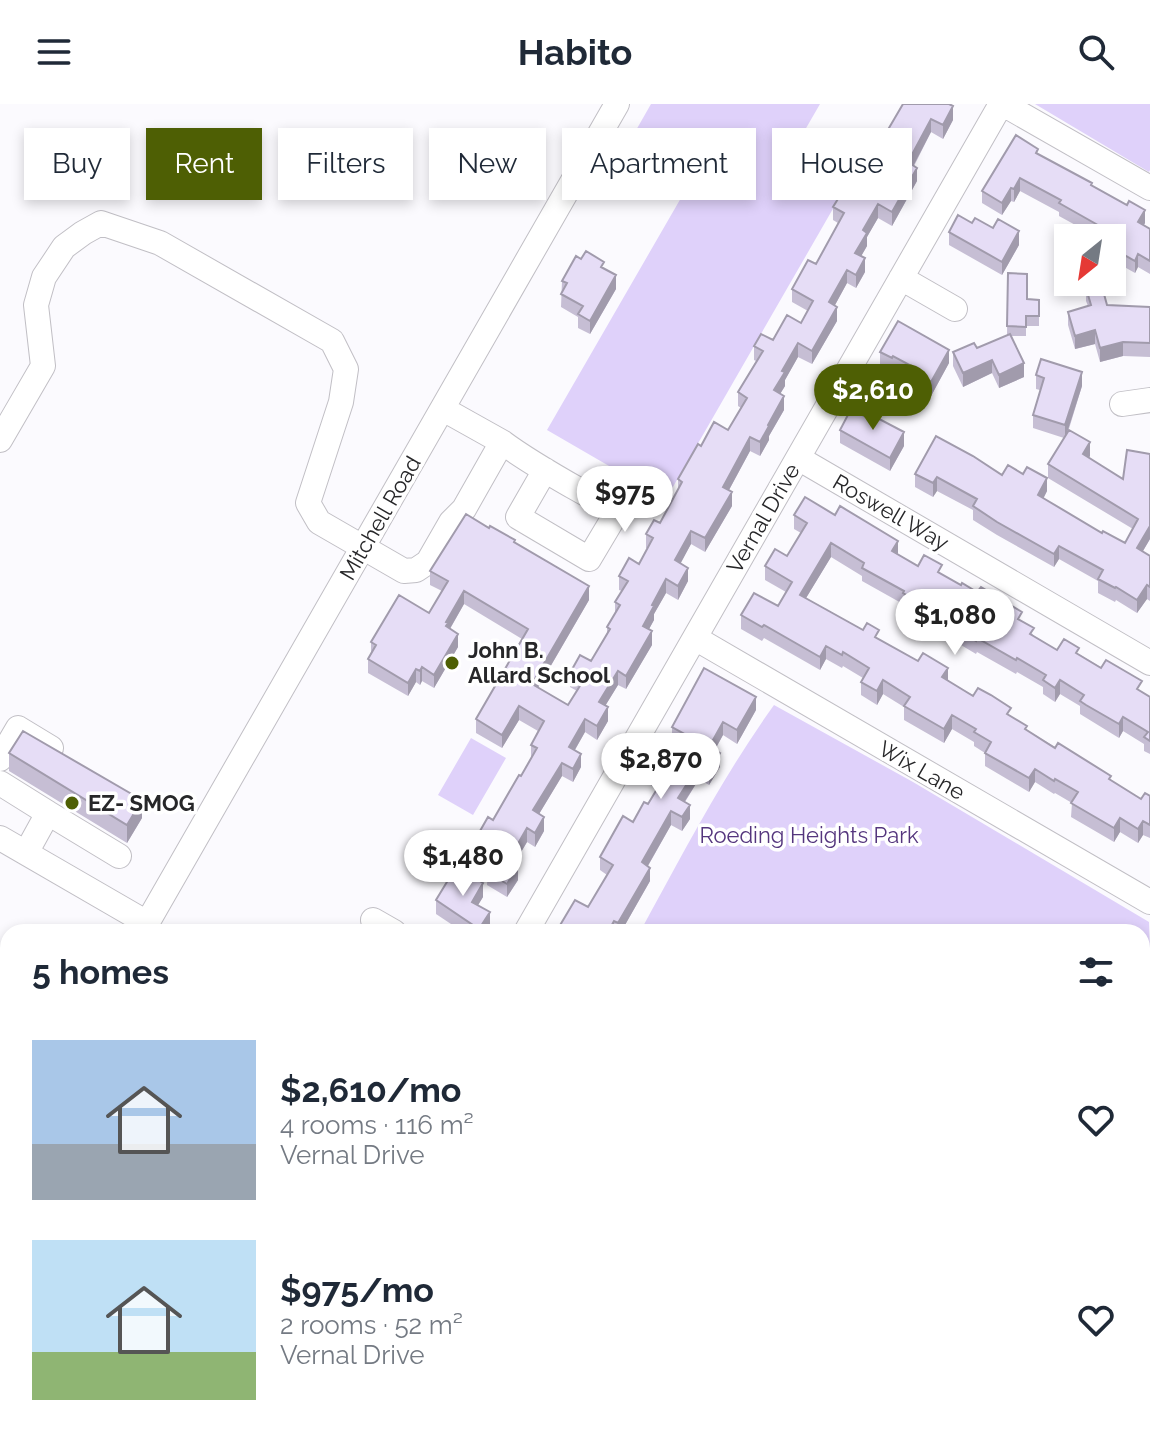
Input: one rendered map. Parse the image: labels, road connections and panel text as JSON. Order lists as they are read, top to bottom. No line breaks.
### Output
{"streets":{"street":["Roswell Way","Mitchell Road","Vernal Drive","Wix Lane"]},"crossings":[["Roswell Way","Vernal Drive"],["Vernal Drive","Wix Lane"]],"parks":["Roeding Heights Park"],"places":["John B. Allard School","EZ- SMOG"],"north":"bottom left","page":{"header":"Habito","chip":["Buy","Rent","Filters","New","Apartment","House"],"price":["$2,610","$975","$1,080","$2,870","$1,480"],"heading":"5 homes","list":[{"name":"$2,610/mo","note":"4 rooms · 116 m² · Vernal Drive"},{"name":"$975/mo","note":"2 rooms · 52 m² · Vernal Drive"}]}}
